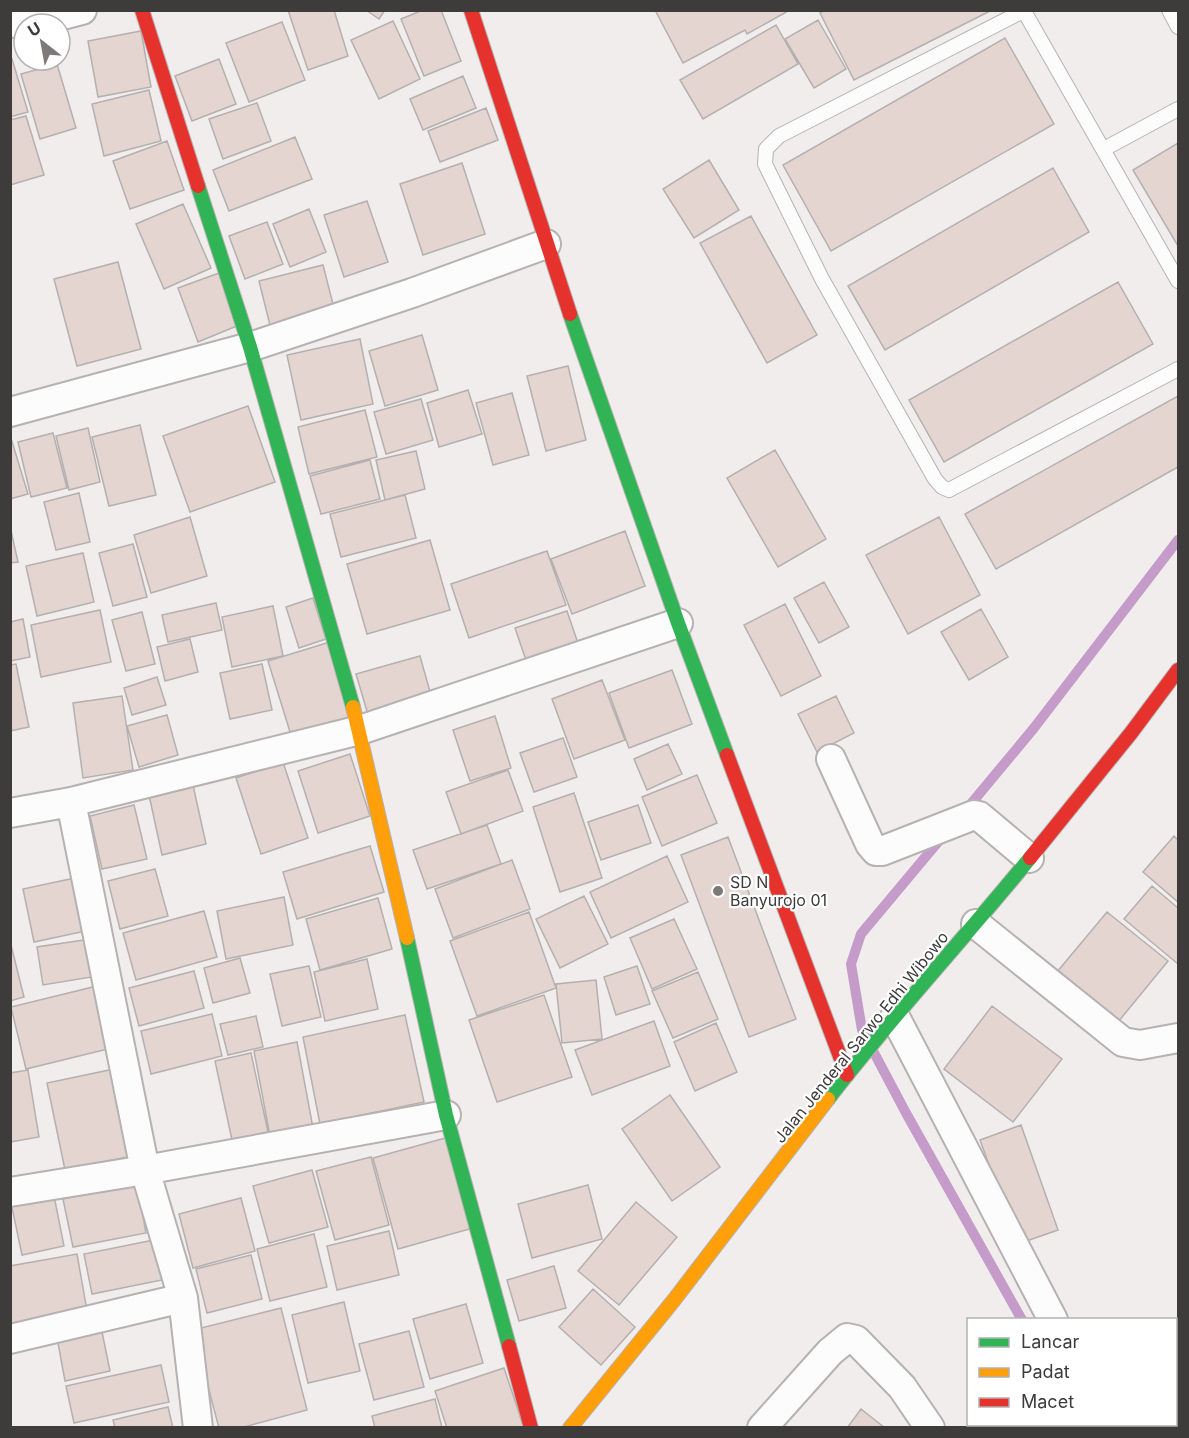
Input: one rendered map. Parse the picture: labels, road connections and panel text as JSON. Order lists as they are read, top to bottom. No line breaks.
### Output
{"streets":{"street":["Jalan Jenderal Sarwo Edhi Wibowo"]},"places":["SD N Banyurojo 01"],"legend":["Lancar","Padat","Macet"],"north":"top left"}
